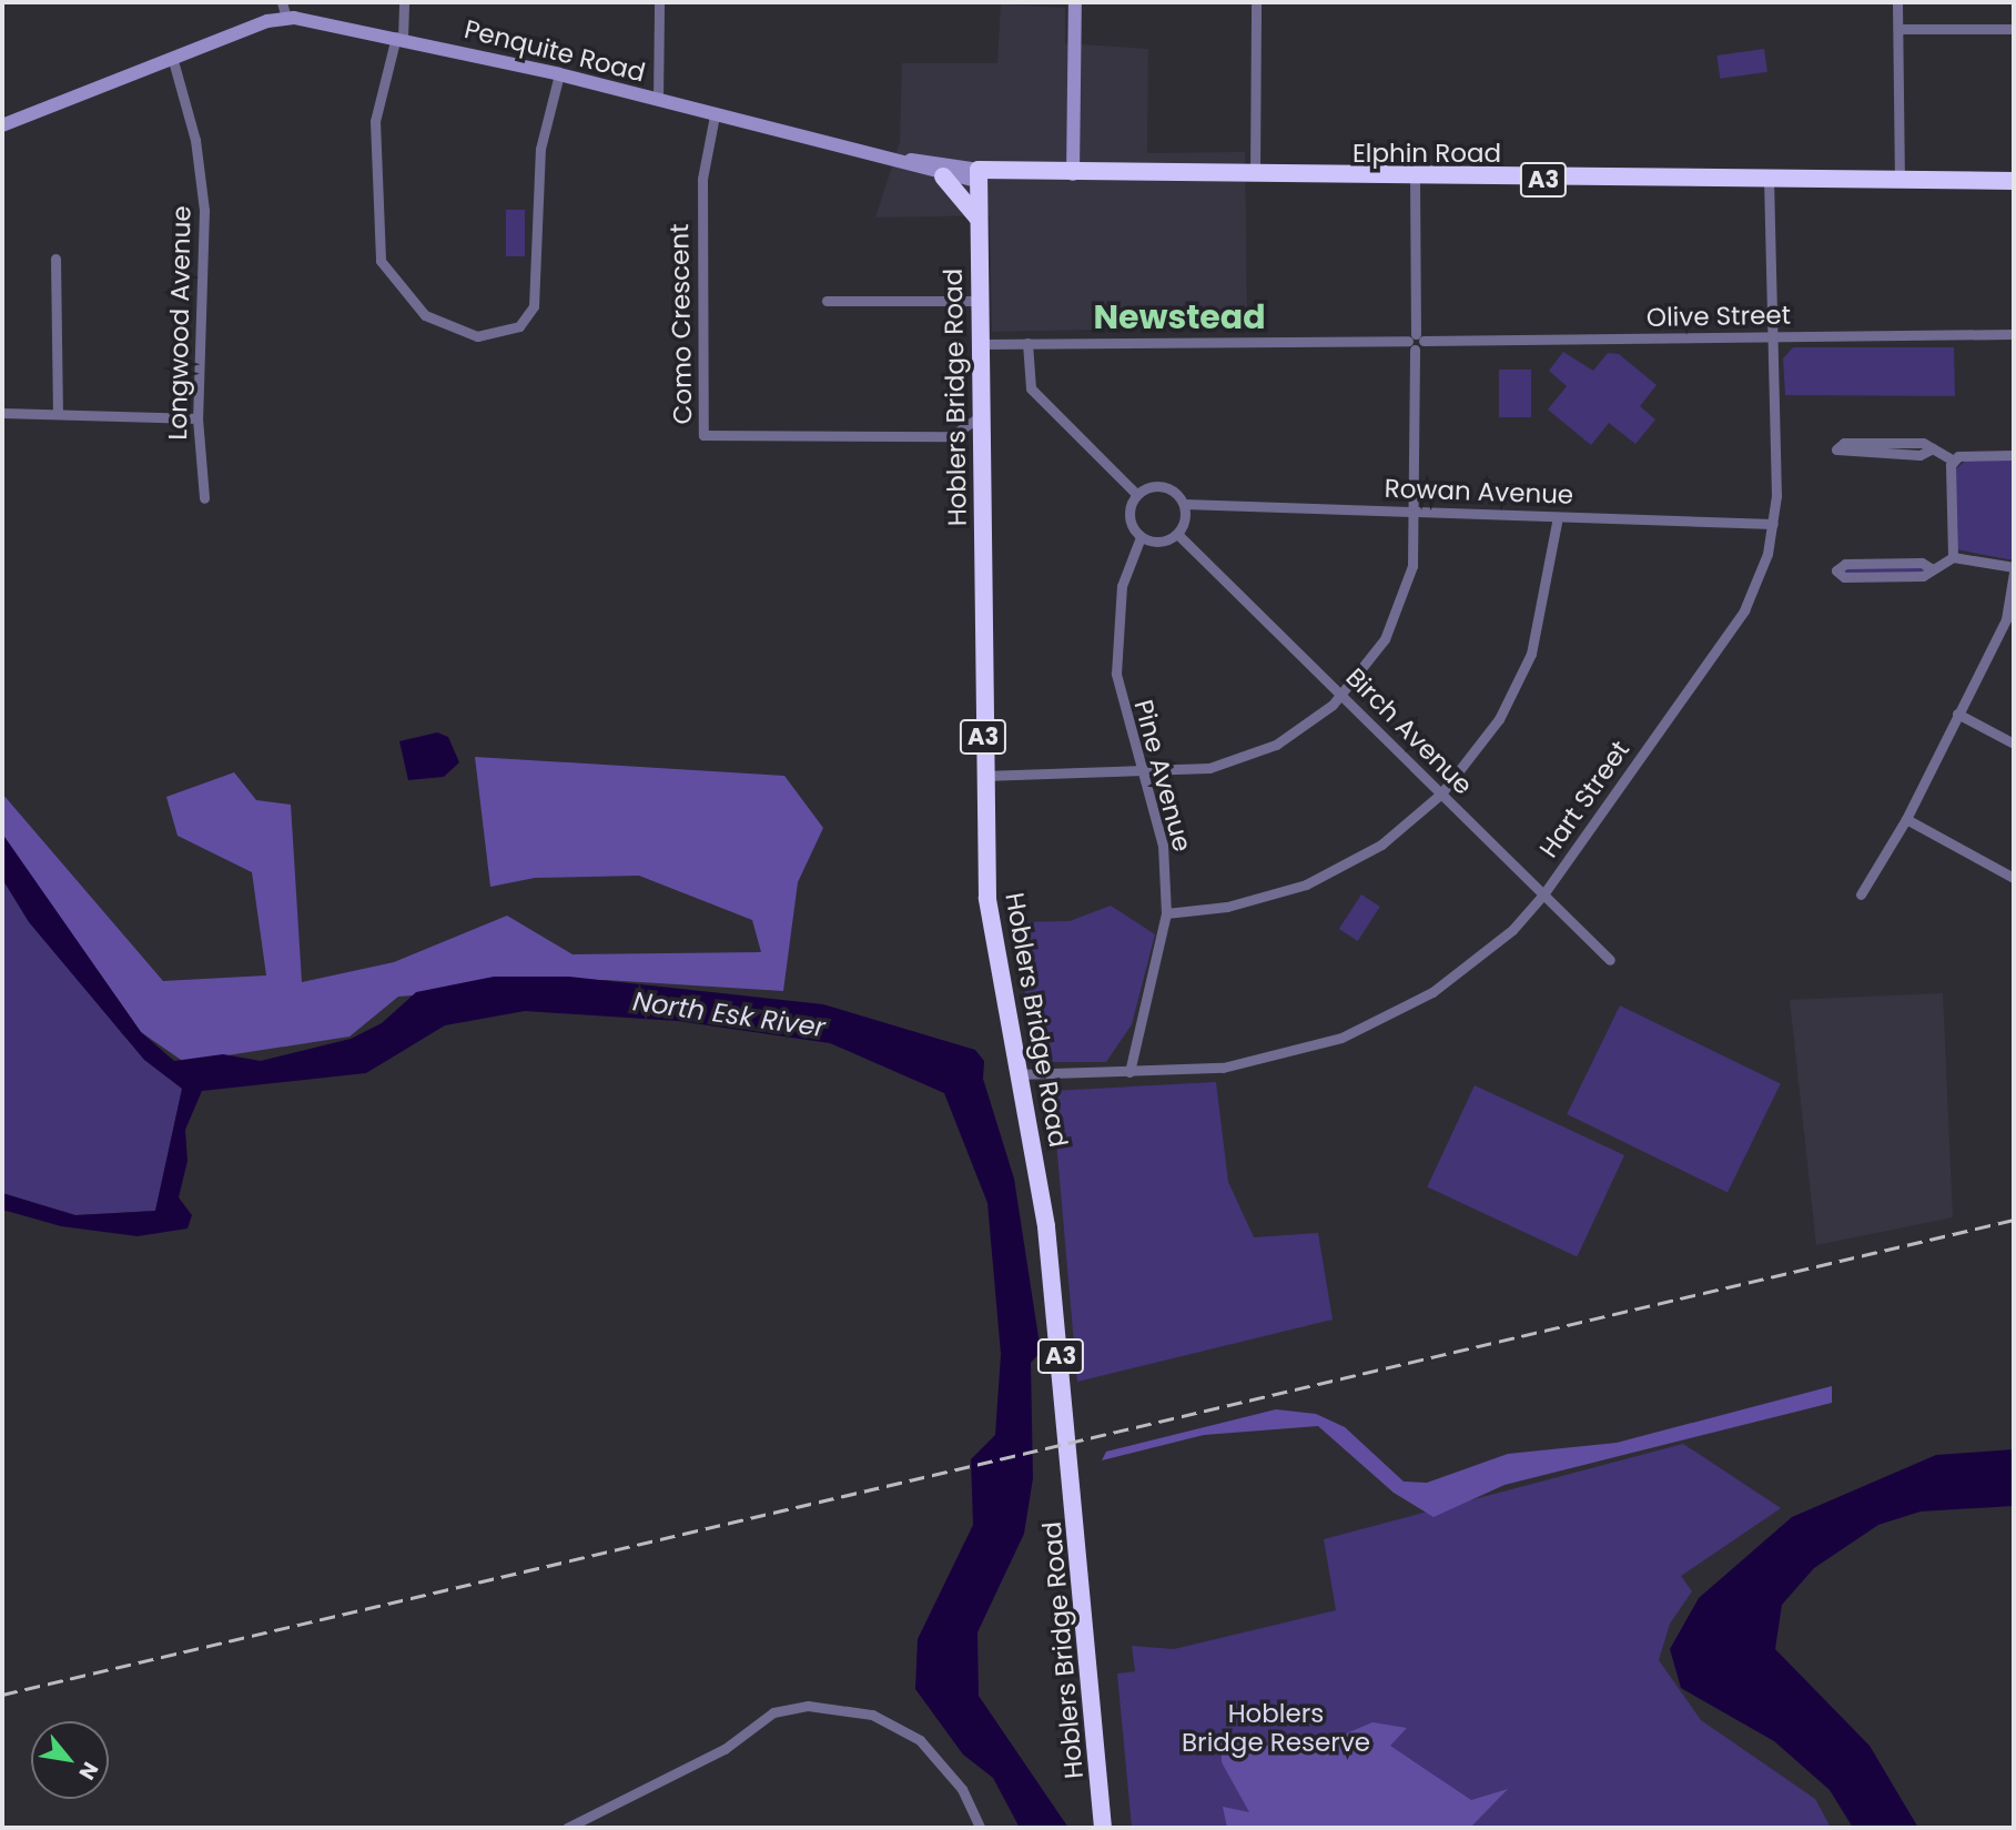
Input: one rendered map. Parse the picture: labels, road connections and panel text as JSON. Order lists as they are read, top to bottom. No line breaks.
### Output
{"streets":{"highway":["Elphin Road","A3","Hoblers Bridge Road"],"street":["Penquite Road","Olive Street","Longwood Avenue","Como Crescent","Rowan Avenue","Birch Avenue","Pine Avenue","Hart Street"]},"crossings":[["Penquite Road","Elphin Road"],["Penquite Road","Longwood Avenue"],["Penquite Road","Como Crescent"],["Penquite Road","Hoblers Bridge Road"],["Elphin Road","Hoblers Bridge Road"],["Elphin Road","Hart Street"],["Olive Street","Hoblers Bridge Road"],["Olive Street","Hart Street"],["Como Crescent","Hoblers Bridge Road"],["Hoblers Bridge Road","Hart Street"],["Rowan Avenue","Birch Avenue"],["Rowan Avenue","Pine Avenue"],["Rowan Avenue","Hart Street"],["Birch Avenue","Pine Avenue"],["Birch Avenue","Hart Street"],["Pine Avenue","Hart Street"]],"districts":["Newstead"],"water":["North Esk River"],"parks":["Hoblers Bridge Reserve"],"north":"bottom right"}
